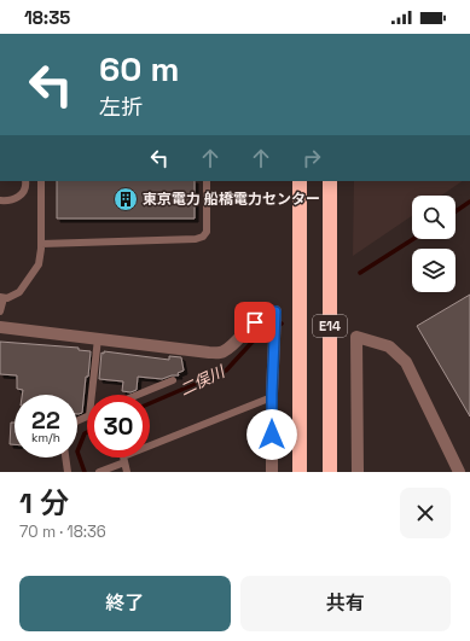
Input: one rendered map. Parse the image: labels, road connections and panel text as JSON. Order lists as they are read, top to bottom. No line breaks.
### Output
{"streets":{"highway":["E14"]},"water":["二俣川"],"places":{"building":["東京電力 船橋電力センター"]},"page":{"status":"18:35","turn":["60 m","左折"],"speed":"22 km/h","limit":"30","heading":["1 分","70 m · 18:36"],"buttons":["終了","共有"]}}
